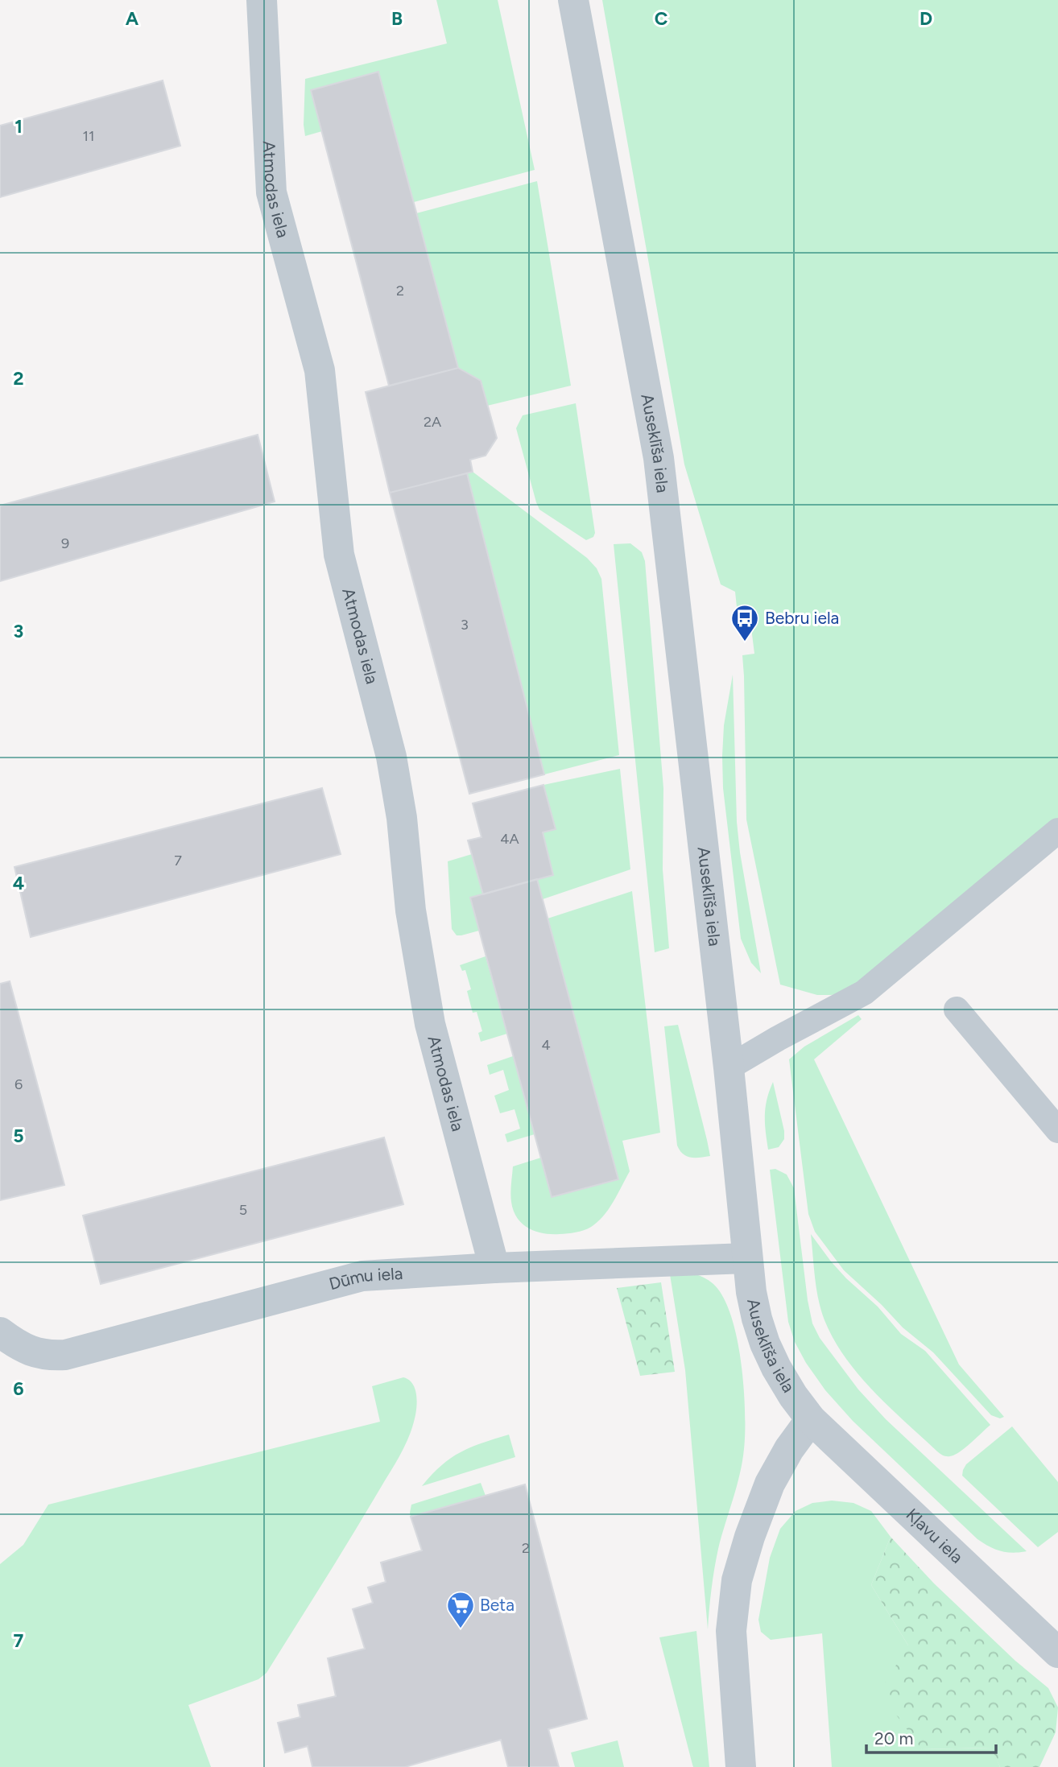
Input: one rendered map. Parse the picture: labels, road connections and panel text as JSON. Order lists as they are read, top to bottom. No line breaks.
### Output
{"streets":{"street":["Atmodas iela","Auseklīša iela","Dūmu iela","Kļavu iela"]},"crossings":[["Atmodas iela","Dūmu iela"],["Auseklīša iela","Dūmu iela"],["Auseklīša iela","Kļavu iela"]],"places":{"bus stop":["Bebru iela"],"supermarket":["Beta"]},"house_numbers":["11","2","2A","9","3","4A","7","4","6","5","2"],"scale_bar":"20 m","grid":{"columns":["A","B","C","D"],"rows":["1","2","3","4","5","6","7"]}}
